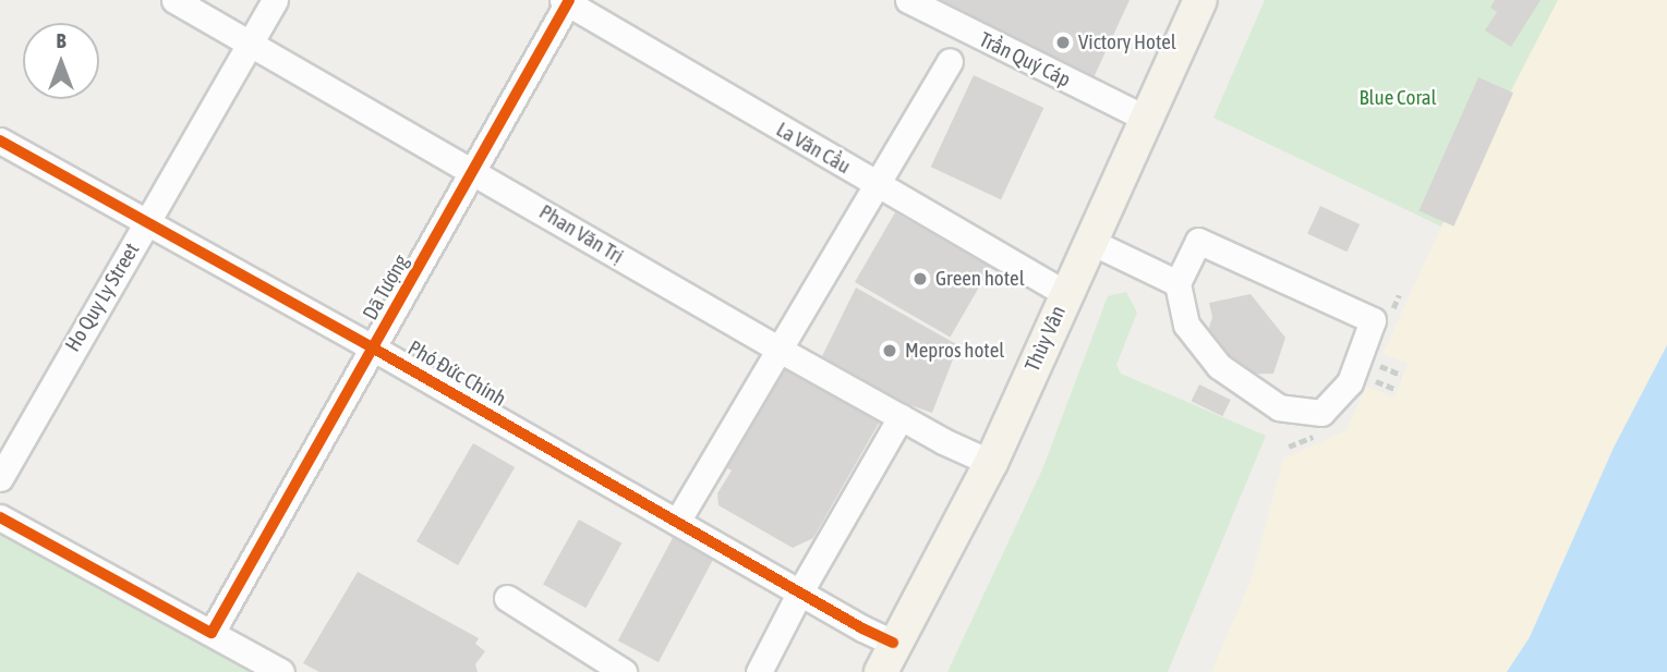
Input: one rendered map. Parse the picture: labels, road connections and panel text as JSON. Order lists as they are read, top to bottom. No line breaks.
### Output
{"streets":{"main road":["Thùy Vân"],"street":["Trần Quý Cáp","La Văn Cầu","Phan Văn Trị","Dã Tượng","Ho Quy Ly Street","Phó Đức Chính"]},"crossings":[["Trần Quý Cáp","Thùy Vân"],["La Văn Cầu","Dã Tượng"],["La Văn Cầu","Thùy Vân"],["Phan Văn Trị","Dã Tượng"],["Phan Văn Trị","Ho Quy Ly Street"],["Phan Văn Trị","Thùy Vân"],["Dã Tượng","Phó Đức Chính"],["Ho Quy Ly Street","Phó Đức Chính"],["Thùy Vân","Phó Đức Chính"]],"parks":["Blue Coral"],"places":["Victory Hotel","Green hotel","Mepros hotel"],"north":"top"}
